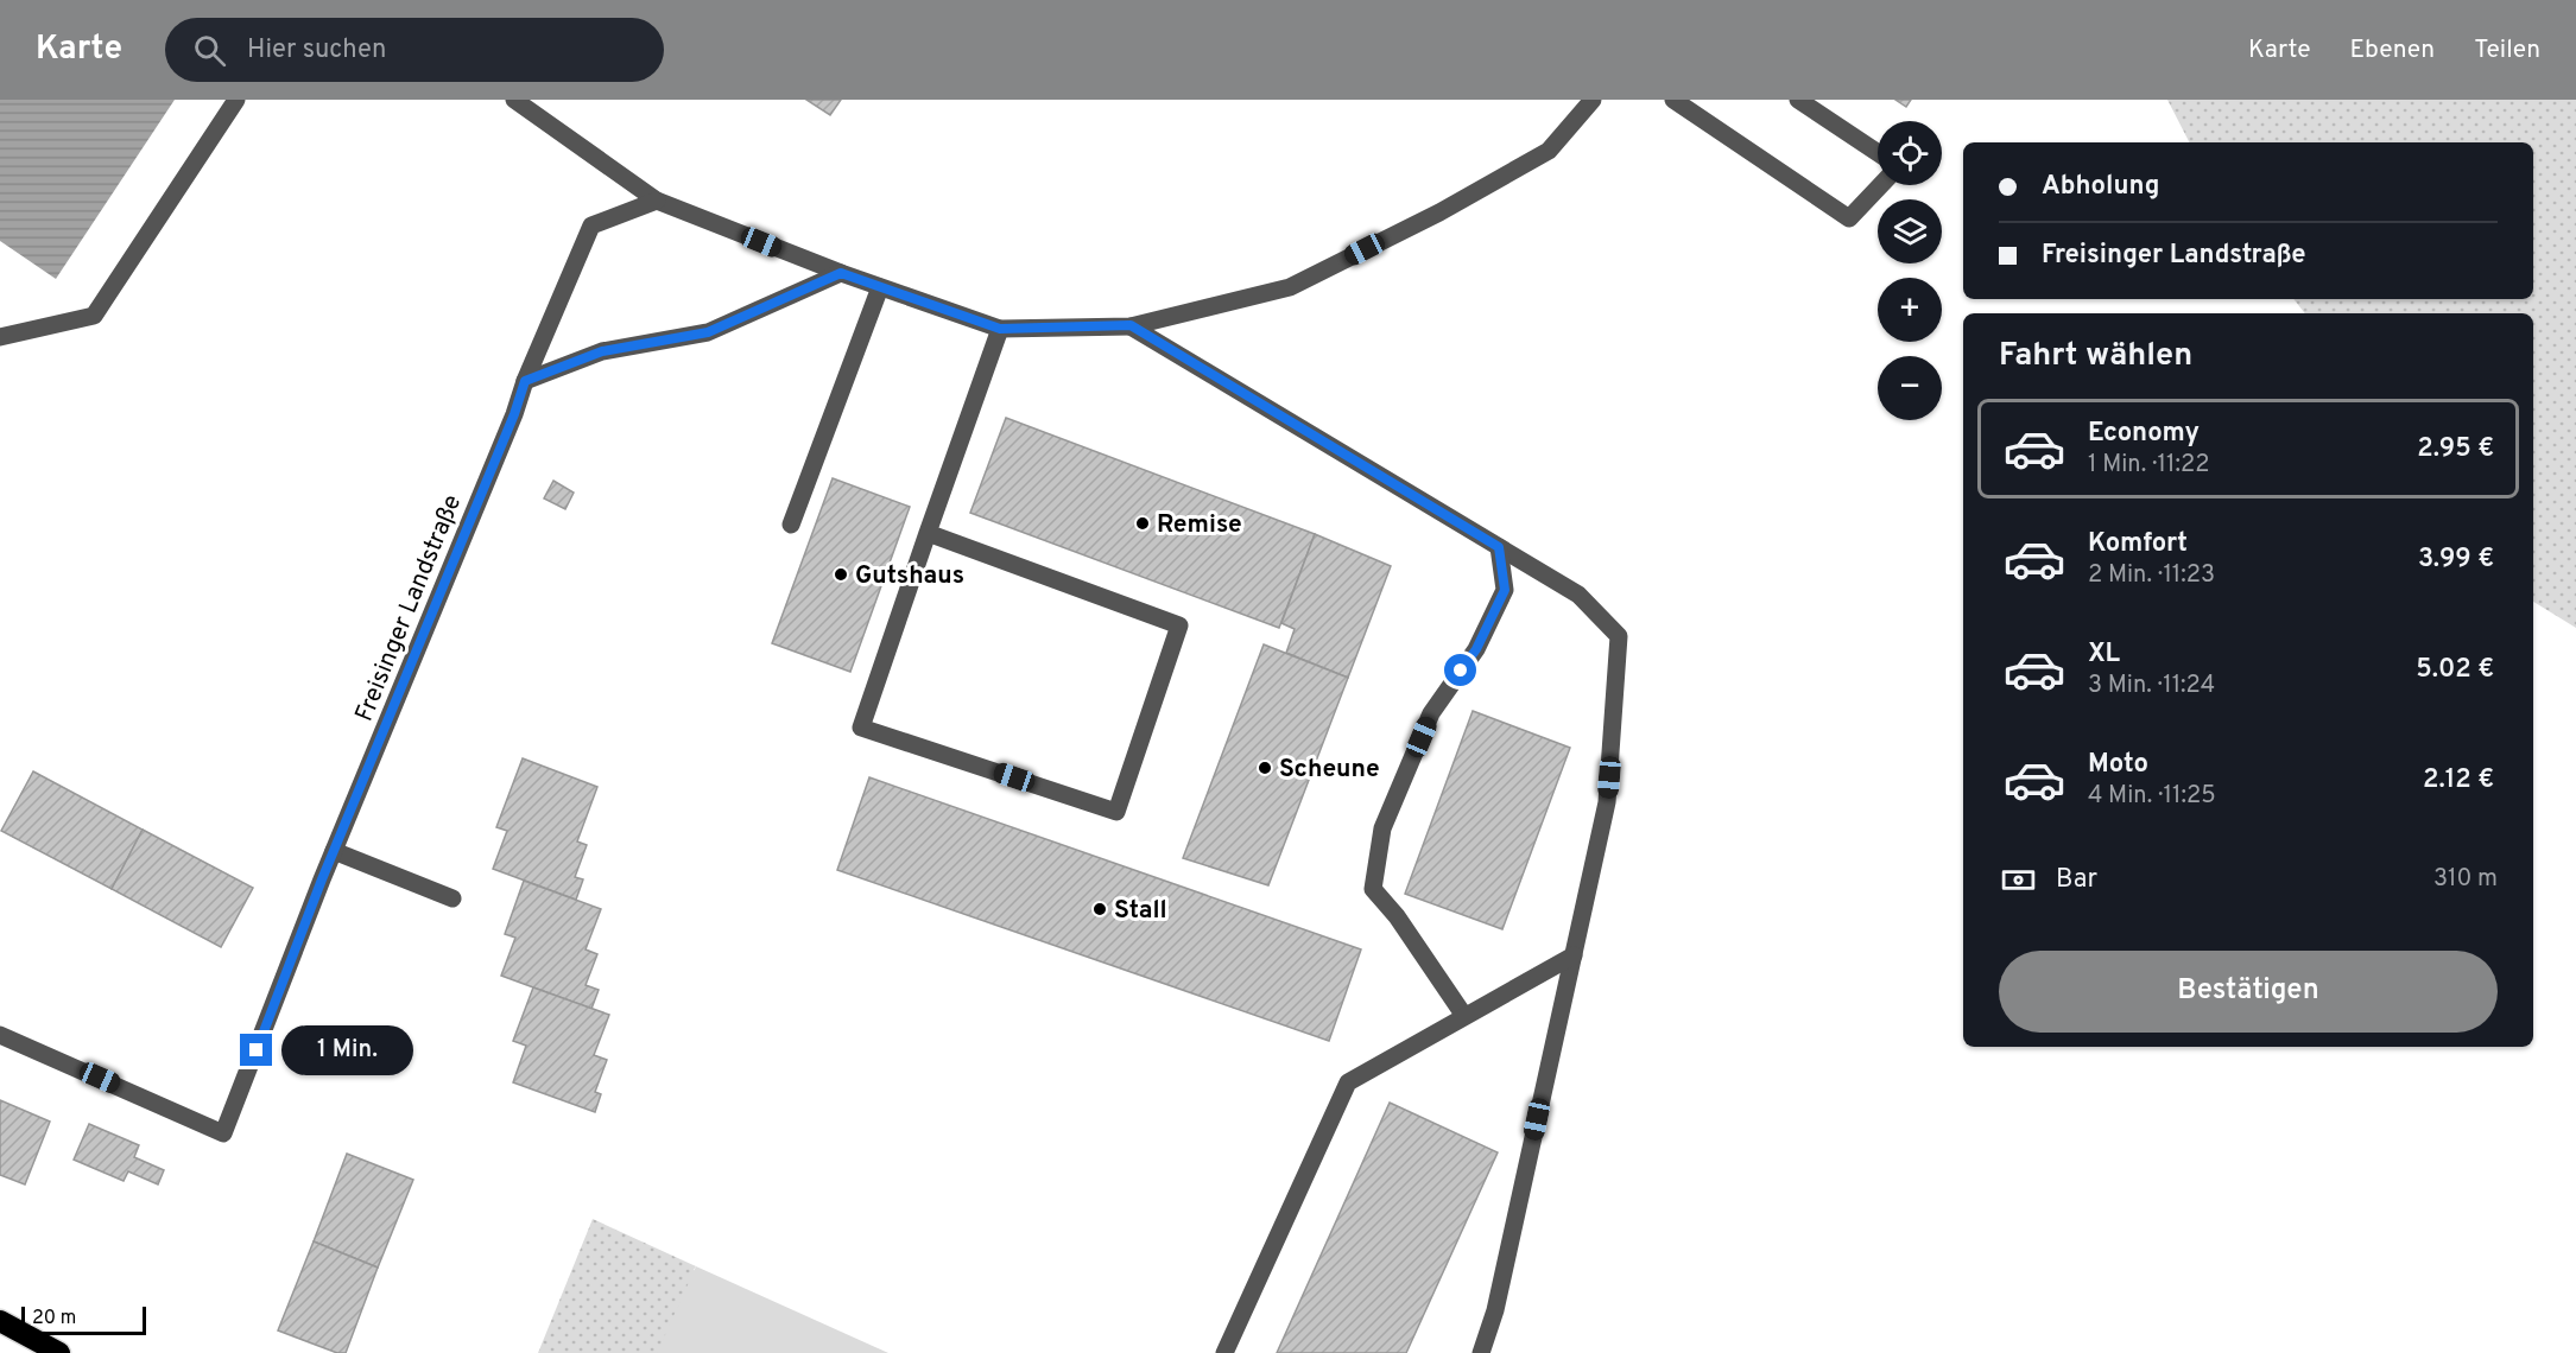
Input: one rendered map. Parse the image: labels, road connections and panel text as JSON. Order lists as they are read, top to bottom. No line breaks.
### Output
{"streets":{"lane":["Freisinger Landstraße"]},"places":["Remise","Gutshaus","Scheune","Stall"],"scale_bar":"20 m","page":{"header":"Karte","search":"Hier suchen","nav":["Karte","Ebenen","Teilen"],"map_buttons":["+","−"],"banner":["Abholung","Freisinger Landstraße"],"heading":"Fahrt wählen","list":[{"name":"Economy","note":"1 Min. · 11:22","value":"2.95 €"},{"name":"Komfort","note":"2 Min. · 11:23","value":"3.99 €"},{"name":"XL","note":"3 Min. · 11:24","value":"5.02 €"},{"name":"Moto","note":"4 Min. · 11:25","value":"2.12 €"}],"pay":["Bar","310 m"],"buttons":"Bestätigen","bubble":"1 Min.","scale":"20 m"}}
